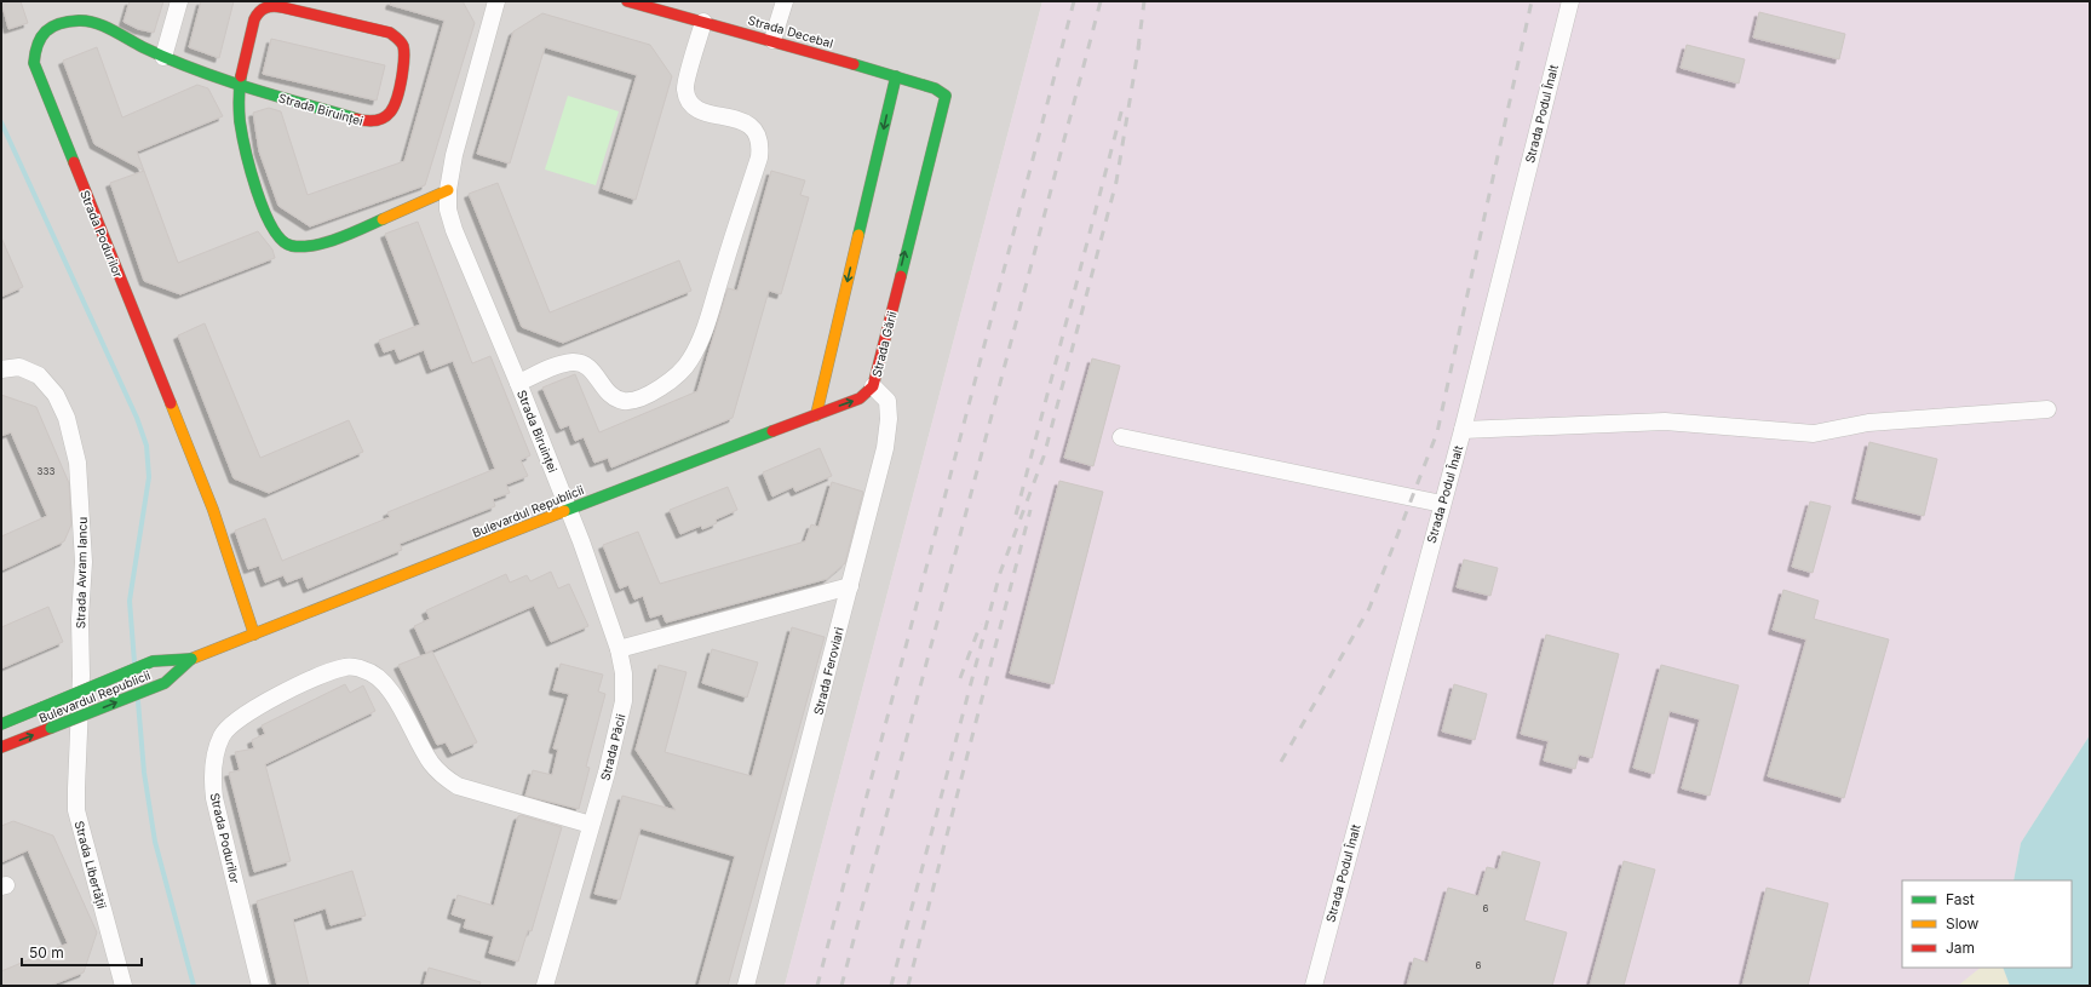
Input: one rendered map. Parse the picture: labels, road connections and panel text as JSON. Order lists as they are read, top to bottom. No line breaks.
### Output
{"streets":{"street":["Strada Decebal","Strada Biruinței","Strada Podul Înalt","Strada Podurilor","Strada Gării","Bulevardul Republicii","Strada Avram Iancu","Strada Feroviari","Strada Păcii","Strada Libertății"]},"crossings":[["Strada Decebal","Strada Gării"],["Strada Biruinței","Strada Podurilor"],["Strada Biruinței","Bulevardul Republicii"],["Strada Biruinței","Strada Păcii"],["Strada Podurilor","Bulevardul Republicii"],["Strada Podurilor","Strada Păcii"],["Strada Gării","Bulevardul Republicii"],["Strada Gării","Strada Feroviari"],["Bulevardul Republicii","Strada Păcii"],["Strada Avram Iancu","Strada Libertății"]],"house_numbers":["333","6","6"],"legend":["Fast","Slow","Jam"],"scale_bar":"50 m"}
